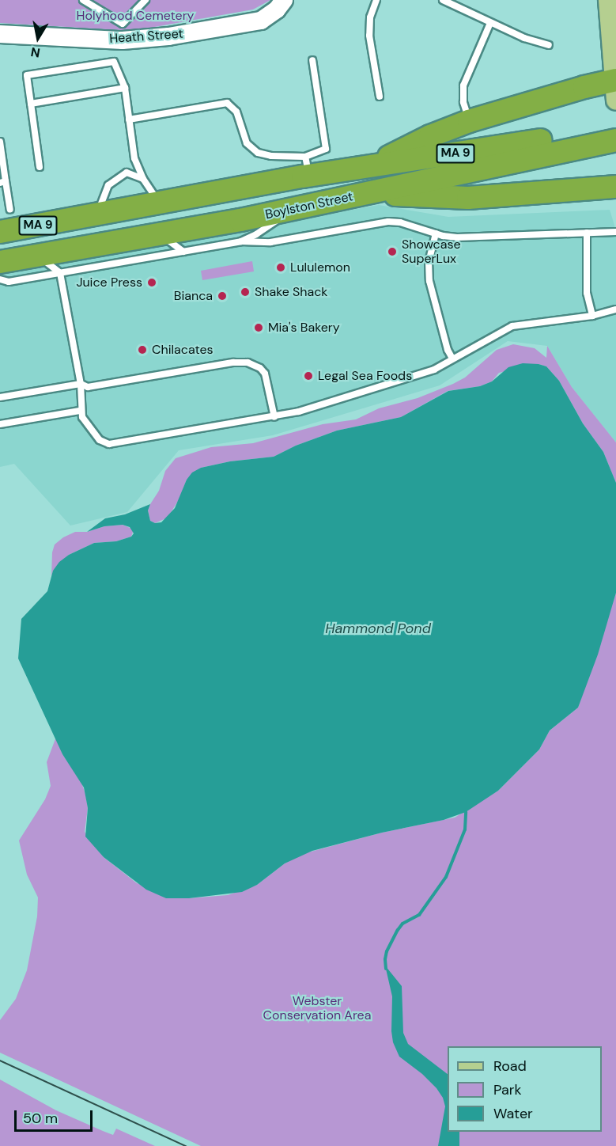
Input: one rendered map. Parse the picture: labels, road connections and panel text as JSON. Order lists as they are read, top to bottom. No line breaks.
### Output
{"streets":{"highway":["MA 9","Boylston Street"],"street":["Heath Street"]},"water":["Hammond Pond"],"parks":["Holyhood Cemetery","Webster Conservation Area"],"places":["Showcase SuperLux","Lululemon","Juice Press","Shake Shack","Bianca","Mia's Bakery","Chilacates","Legal Sea Foods"],"legend":["Road","Park","Water"],"scale_bar":"50 m","north":"bottom"}
